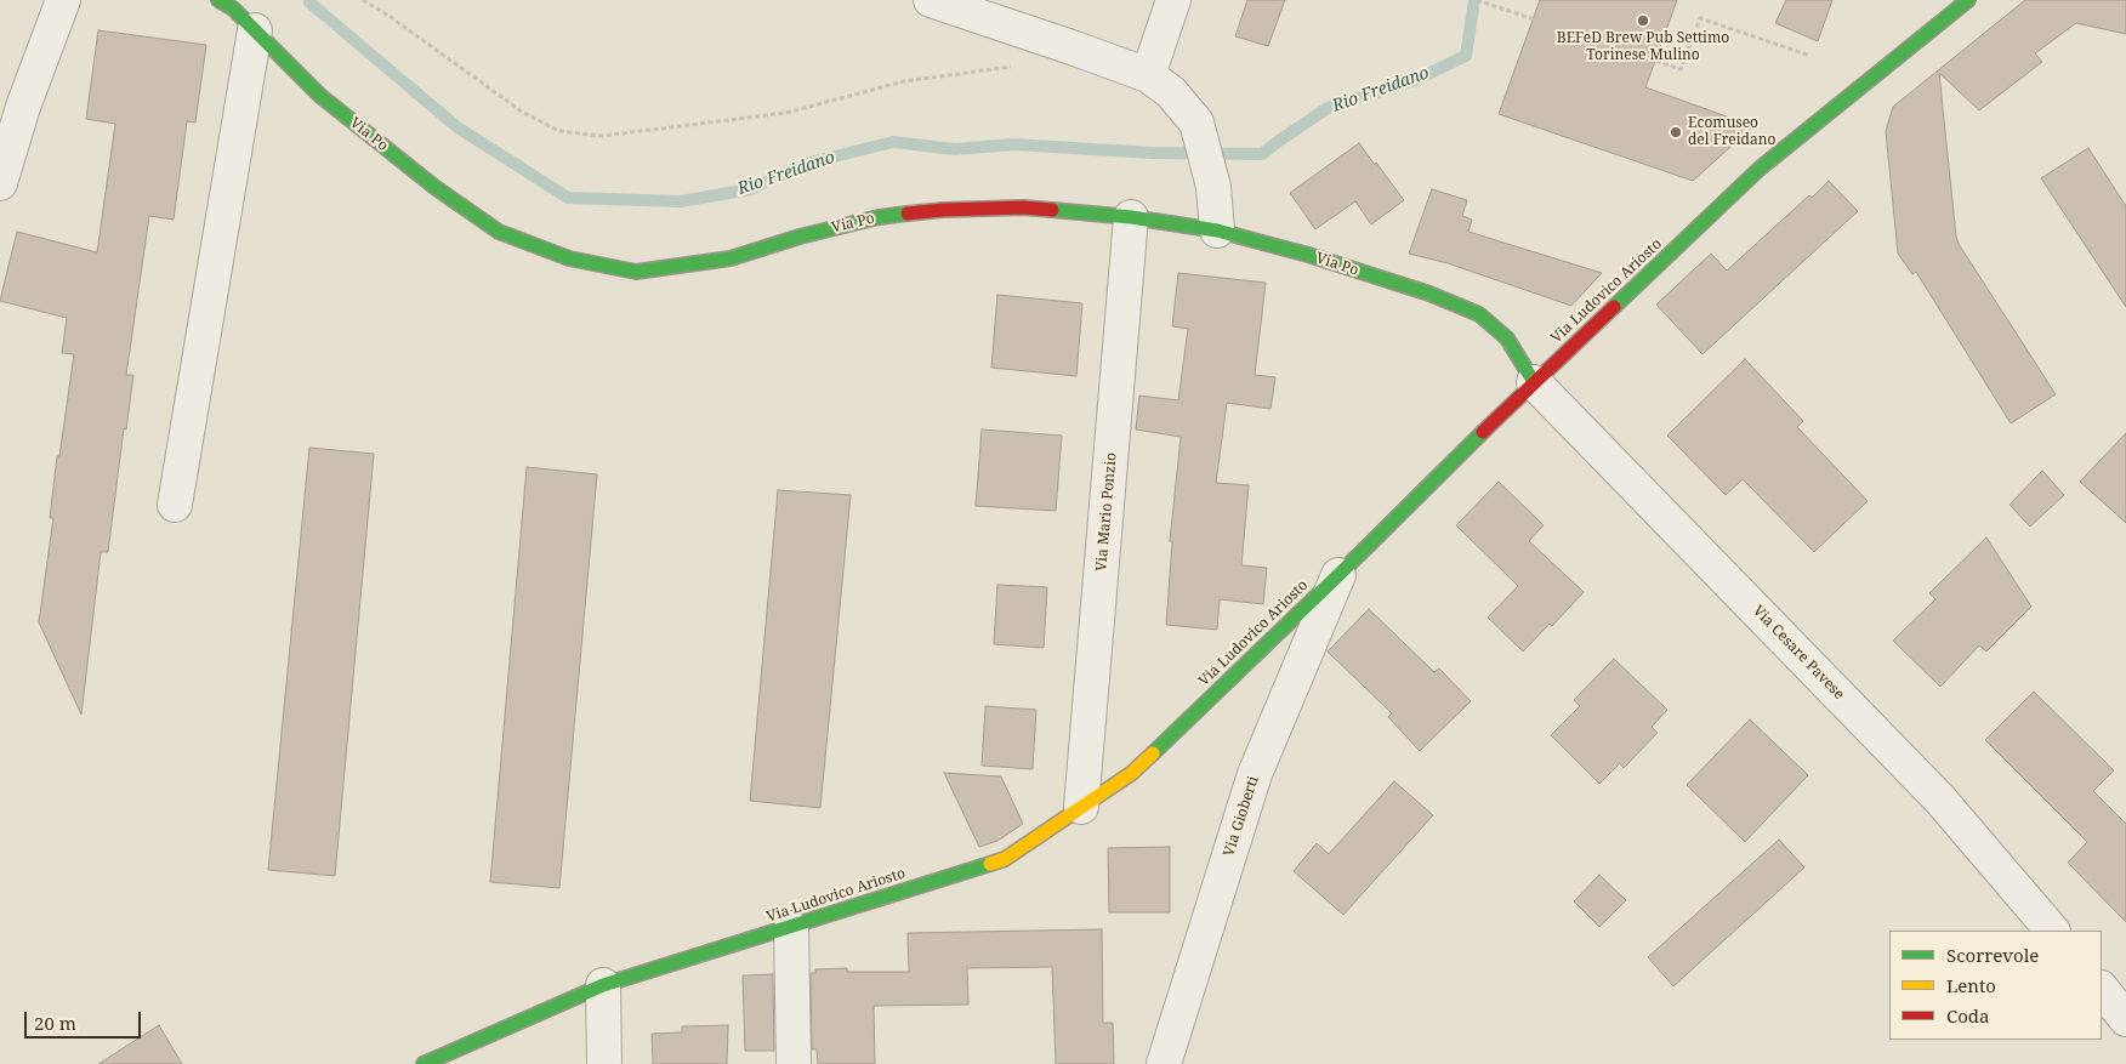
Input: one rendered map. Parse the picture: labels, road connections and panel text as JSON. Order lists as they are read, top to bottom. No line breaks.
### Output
{"streets":{"street":["Via Po","Via Ludovico Ariosto","Via Mario Ponzio","Via Cesare Pavese","Via Gioberti"]},"crossings":[["Via Po","Via Ludovico Ariosto"],["Via Po","Via Mario Ponzio"],["Via Po","Via Cesare Pavese"],["Via Ludovico Ariosto","Via Mario Ponzio"],["Via Ludovico Ariosto","Via Cesare Pavese"],["Via Ludovico Ariosto","Via Gioberti"]],"water":["Rio Freidano"],"places":["BEFeD Brew Pub Settimo Torinese Mulino","Ecomuseo del Freidano"],"legend":["Scorrevole","Lento","Coda"],"scale_bar":"20 m"}
